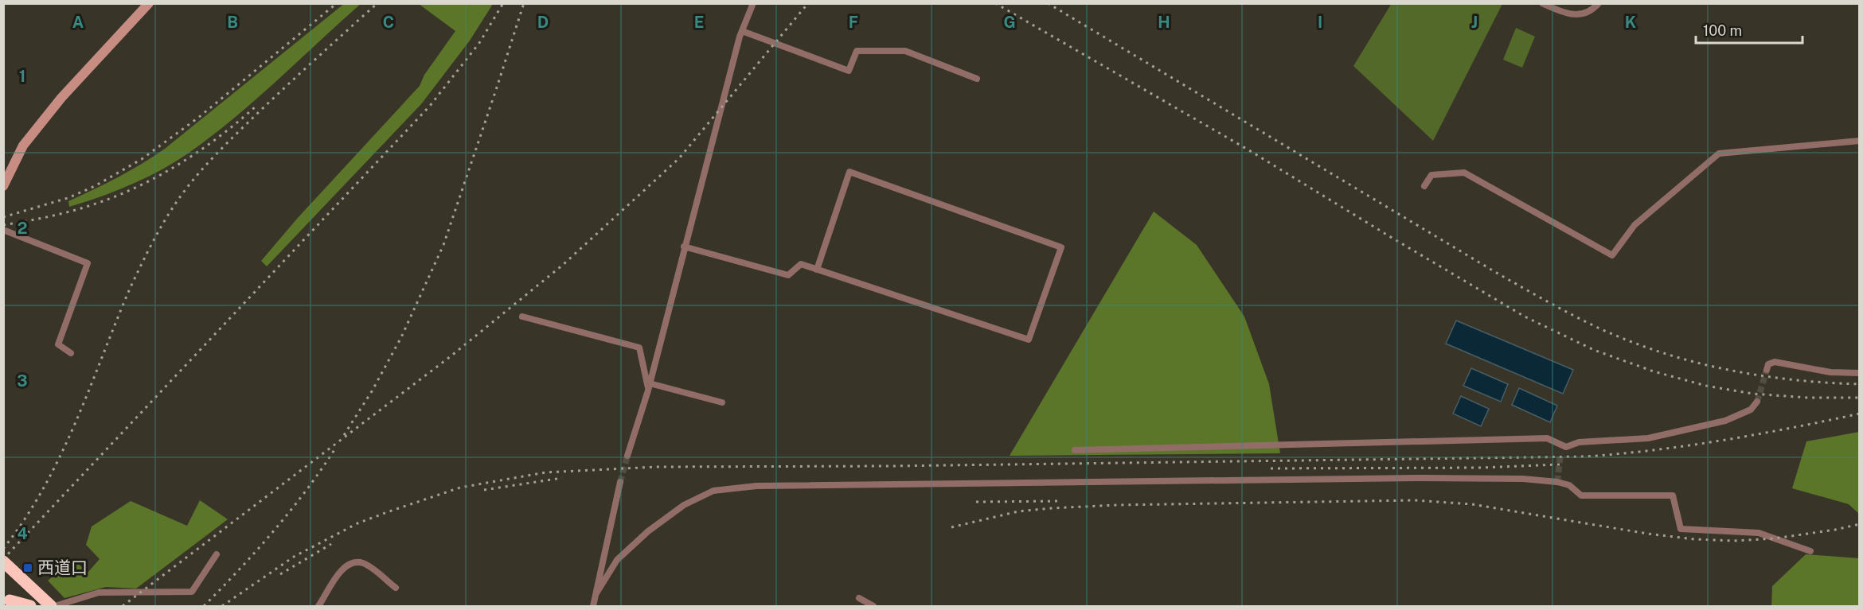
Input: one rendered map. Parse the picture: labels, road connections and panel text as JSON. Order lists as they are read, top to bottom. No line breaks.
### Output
{"places":{"transit":["西道口"]},"scale_bar":"100 m","grid":{"columns":["A","B","C","D","E","F","G","H","I","J","K"],"rows":["1","2","3","4"]}}
